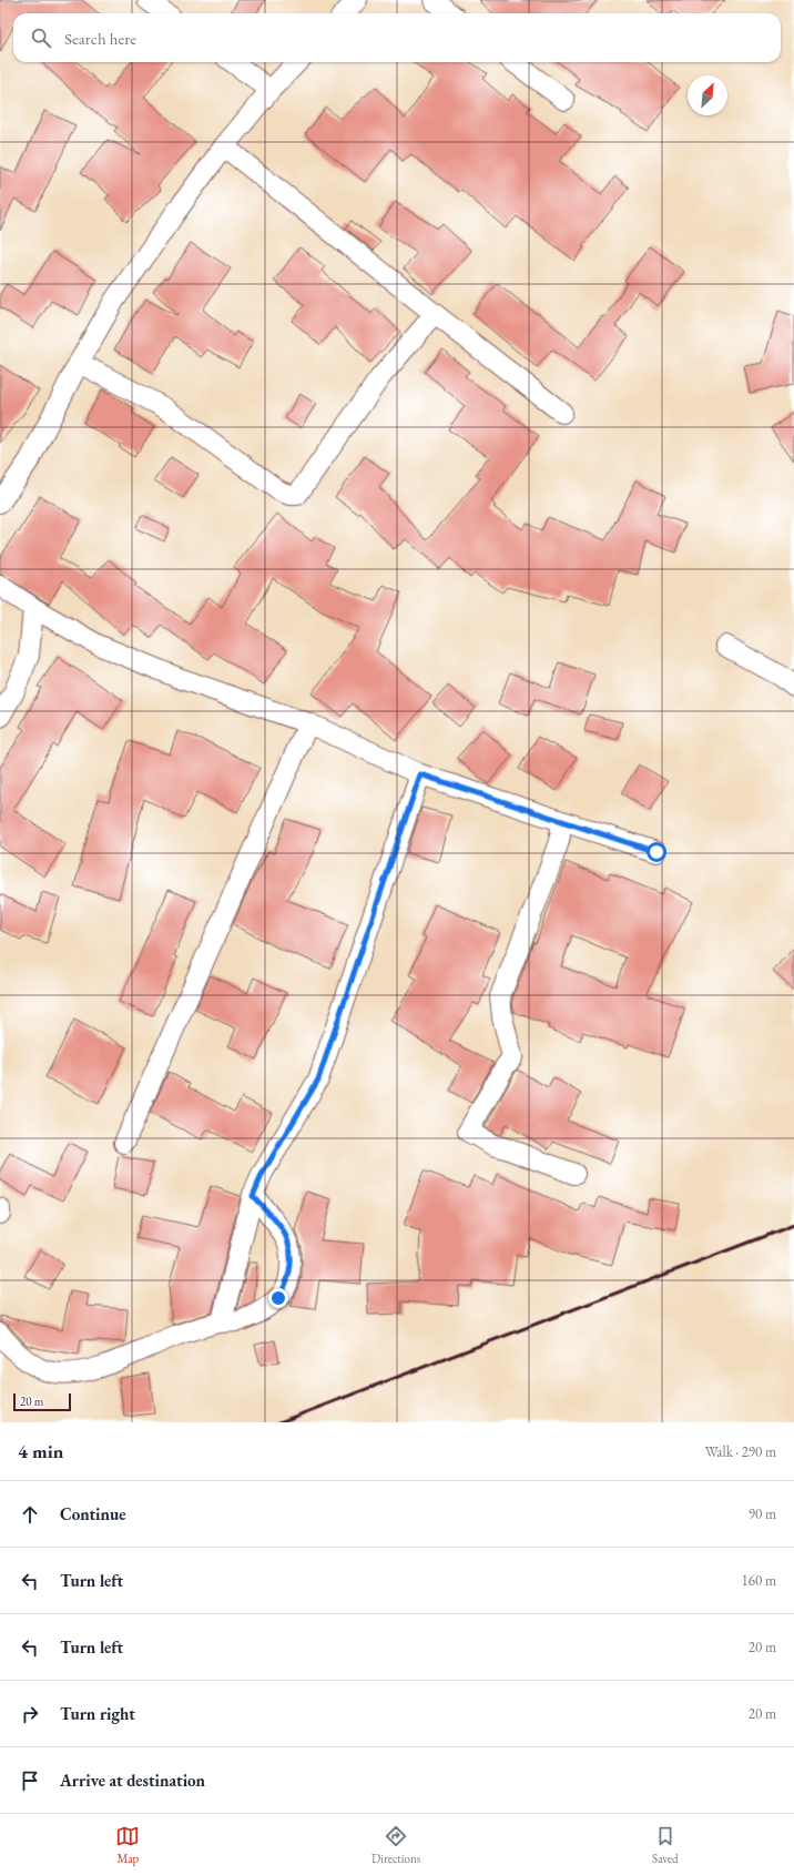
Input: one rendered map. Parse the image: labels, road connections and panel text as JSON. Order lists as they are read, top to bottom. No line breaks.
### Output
{"scale_bar":"20 m","north":"top right","page":{"search":"Search here","scale":"20 m","heading":["4 min","Walk · 290 m"],"list":[["Continue","90 m"],["Turn left","160 m"],["Turn left","20 m"],["Turn right","20 m"],"Arrive at destination"],"nav":["Map","Directions","Saved"]}}
